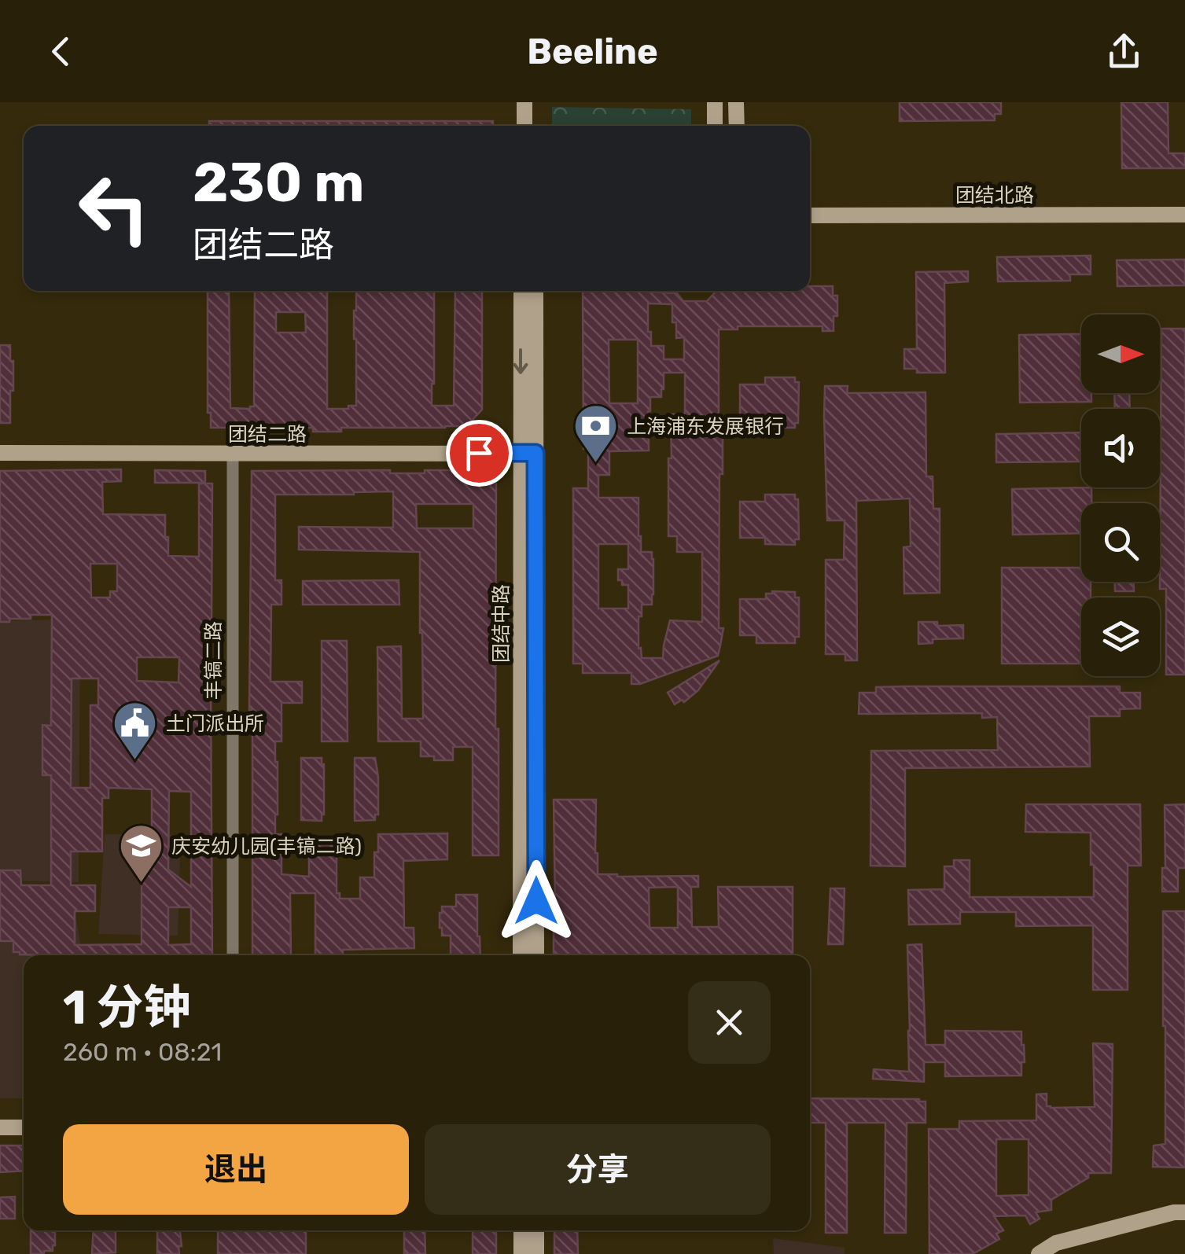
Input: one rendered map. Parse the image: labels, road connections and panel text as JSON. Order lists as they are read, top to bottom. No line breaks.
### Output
{"streets":{"street":["团结北路","团结二路","团结中路","丰镐二路"]},"crossings":[["团结二路","团结中路"],["团结二路","丰镐二路"]],"places":{"bank":["上海浦东发展银行"],"public building":["土门派出所"],"school or university":["庆安幼儿园(丰镐二路)"]},"north":"right","page":{"header":"Beeline","turn":["230 m","团结二路"],"heading":["1 分钟","260 m · 08:21"],"buttons":["退出","分享"]}}
